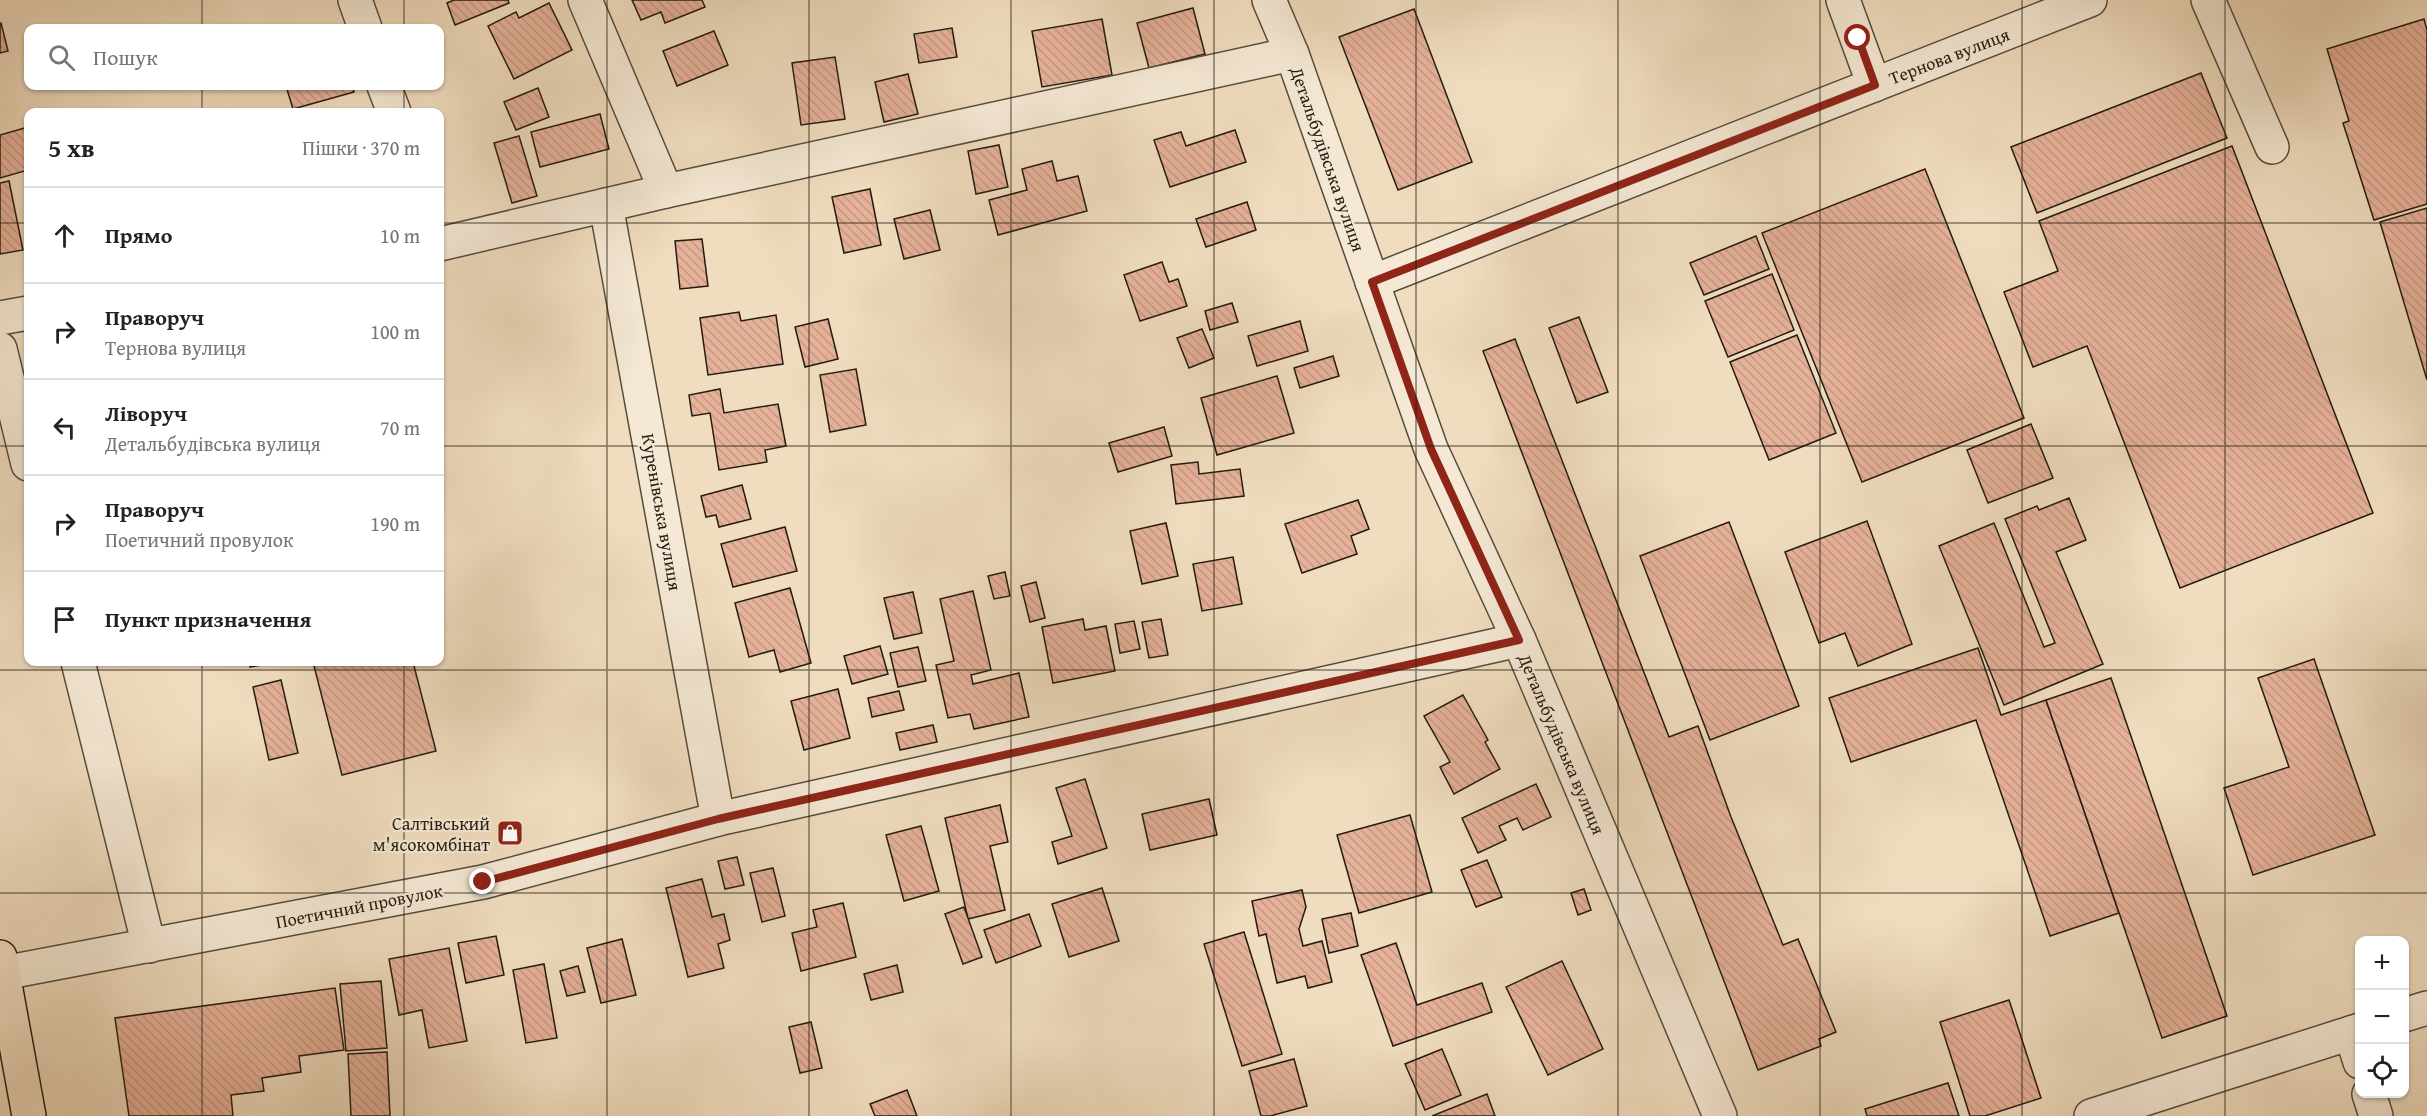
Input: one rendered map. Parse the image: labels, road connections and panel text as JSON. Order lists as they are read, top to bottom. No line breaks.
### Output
{"streets":{"street":["Тернова вулиця","Детальбудівська вулиця","Куренівська вулиця","Поетичний провулок"]},"crossings":[["Тернова вулиця","Детальбудівська вулиця"],["Детальбудівська вулиця","Поетичний провулок"],["Куренівська вулиця","Поетичний провулок"]],"places":{"shop":["Салтівський м'ясокомбінат"]},"page":{"search":"Пошук","heading":["5 хв","Пішки · 370 m"],"list":[["Прямо","10 m"],["Праворуч","Тернова вулиця","100 m"],["Ліворуч","Детальбудівська вулиця","70 m"],["Праворуч","Поетичний провулок","190 m"],"Пункт призначення"],"map_buttons":["+","−"]}}
